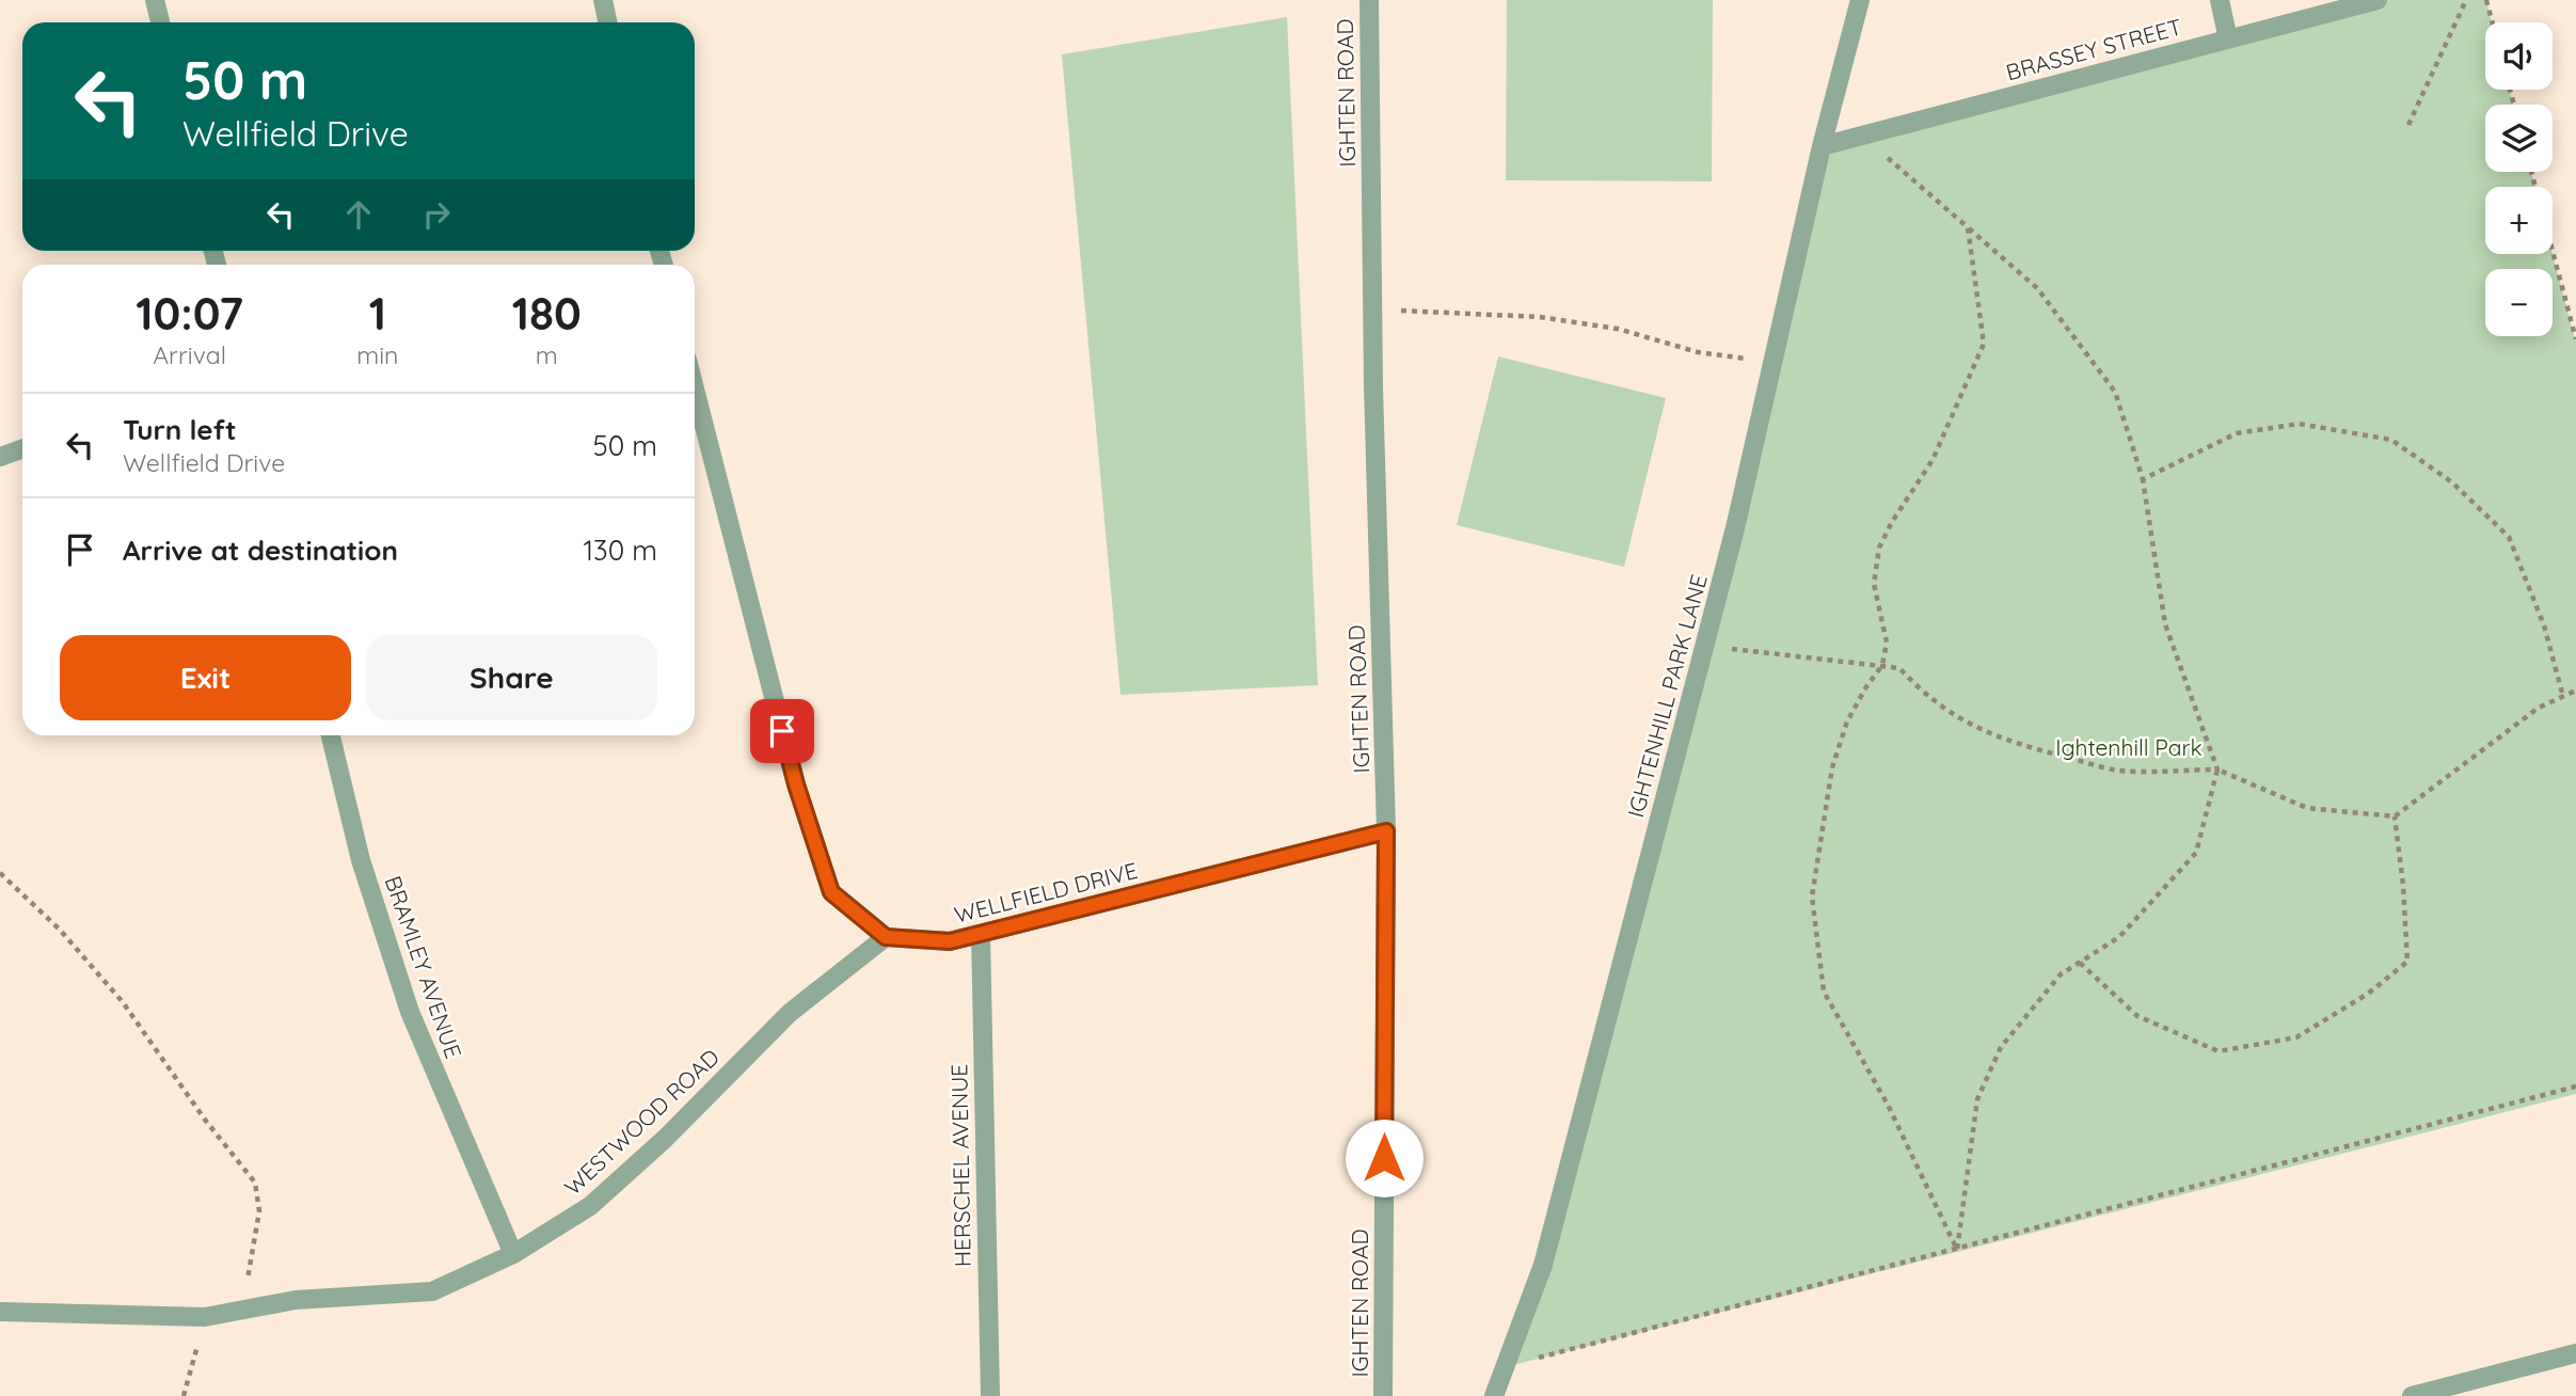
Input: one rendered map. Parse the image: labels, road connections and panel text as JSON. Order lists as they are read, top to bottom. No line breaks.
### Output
{"streets":{"street":["BRASSEY STREET","IGHTEN ROAD","IGHTENHILL PARK LANE","WELLFIELD DRIVE","BRAMLEY AVENUE","WESTWOOD ROAD","HERSCHEL AVENUE"]},"crossings":[["BRASSEY STREET","IGHTENHILL PARK LANE"],["IGHTEN ROAD","WELLFIELD DRIVE"],["WELLFIELD DRIVE","WESTWOOD ROAD"],["WELLFIELD DRIVE","HERSCHEL AVENUE"],["BRAMLEY AVENUE","WESTWOOD ROAD"]],"parks":["Ightenhill Park"],"page":{"map_buttons":["+","−"],"turn":["50 m","Wellfield Drive"],"eta":["10:07","Arrival","1","min","180","m"],"list":[{"name":"Turn left","note":"Wellfield Drive","value":"50 m"},{"name":"Arrive at destination","value":"130 m"}],"buttons":["Exit","Share"]}}
